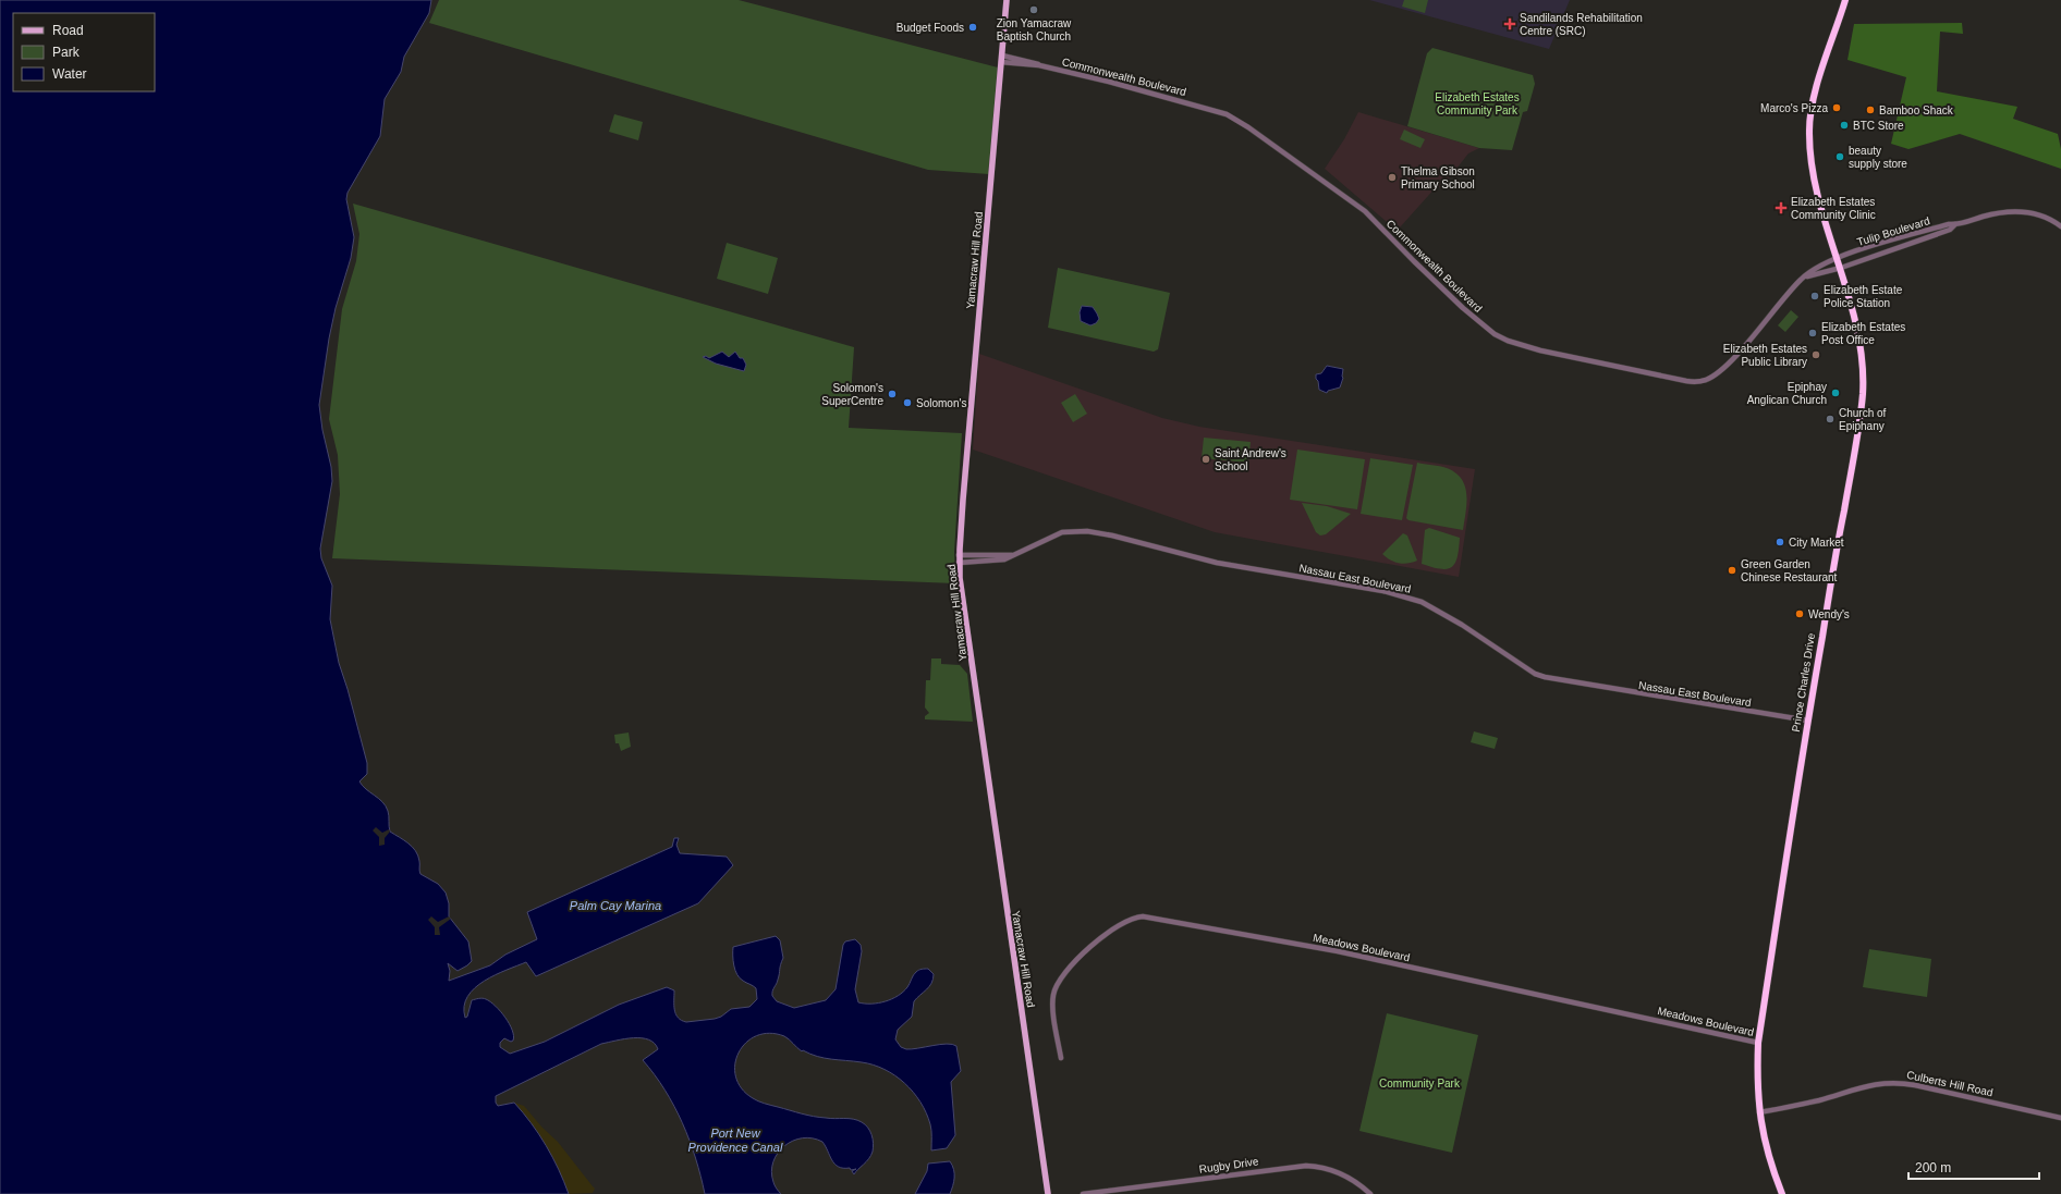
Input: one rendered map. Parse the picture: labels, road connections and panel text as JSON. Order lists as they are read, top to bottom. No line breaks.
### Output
{"streets":{"highway":["Prince Charles Drive"],"main road":["Yamacraw Hill Road"],"street":["Commonwealth Boulevard","Tulip Boulevard","Nassau East Boulevard","Meadows Boulevard","Culberts Hill Road","Rugby Drive"]},"crossings":[["Commonwealth Boulevard","Tulip Boulevard"],["Commonwealth Boulevard","Yamacraw Hill Road"],["Commonwealth Boulevard","Prince Charles Drive"],["Tulip Boulevard","Prince Charles Drive"],["Yamacraw Hill Road","Nassau East Boulevard"],["Nassau East Boulevard","Prince Charles Drive"],["Prince Charles Drive","Meadows Boulevard"],["Prince Charles Drive","Culberts Hill Road"]],"water":["Palm Cay Marina","Port New Providence Canal"],"parks":["Elizabeth Estates Community Park","Community Park"],"places":{"other":["Zion Yamacraw Baptish Church","Budget Foods","Marco's Pizza","Bamboo Shack","BTC Store","beauty supply store","Thelma Gibson Primary School","Elizabeth Estate Police Station","Elizabeth Estates Post Office","Elizabeth Estates Public Library","Epiphay Anglican Church","Solomon's SuperCentre","Solomon's","Church of Epiphany","Saint Andrew's School","City Market","Green Garden Chinese Restaurant","Wendy's"],"health":["Sandilands Rehabilitation Centre (SRC)","Elizabeth Estates Community Clinic"]},"legend":["Road","Park","Water"],"scale_bar":"200 m"}
